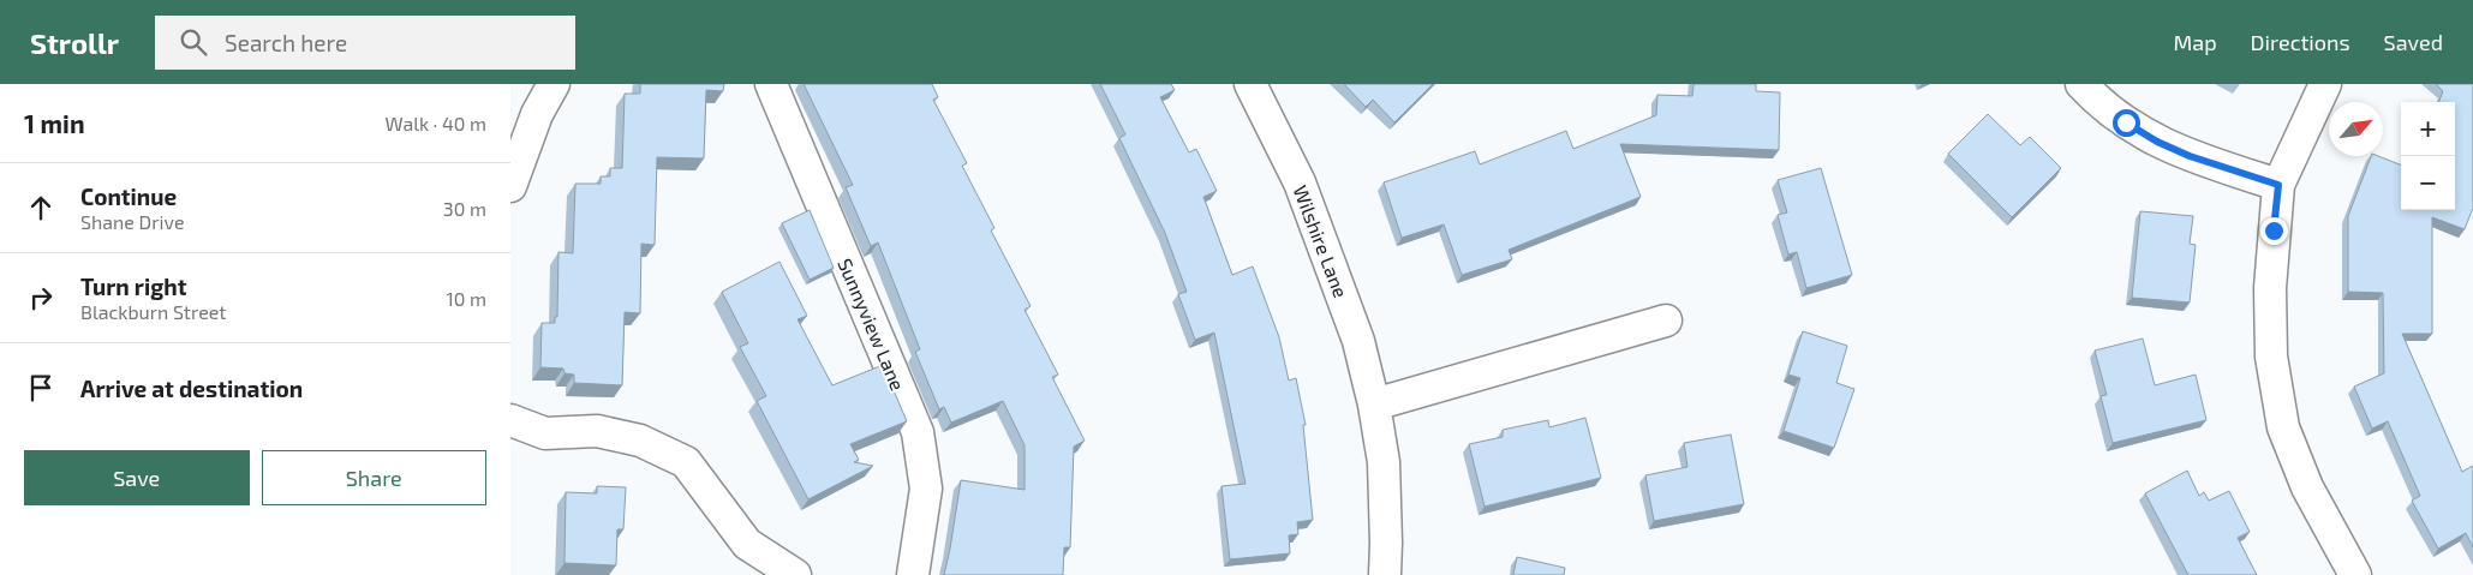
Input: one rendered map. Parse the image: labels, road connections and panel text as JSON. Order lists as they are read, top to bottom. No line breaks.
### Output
{"streets":{"street":["Wilshire Lane","Sunnyview Lane"]},"north":"top right","page":{"header":"Strollr","search":"Search here","nav":["Map","Directions","Saved"],"heading":["1 min","Walk · 40 m"],"map_buttons":["+","−"],"list":[["Continue","Shane Drive","30 m"],["Turn right","Blackburn Street","10 m"],"Arrive at destination"],"buttons":["Save","Share"]}}
